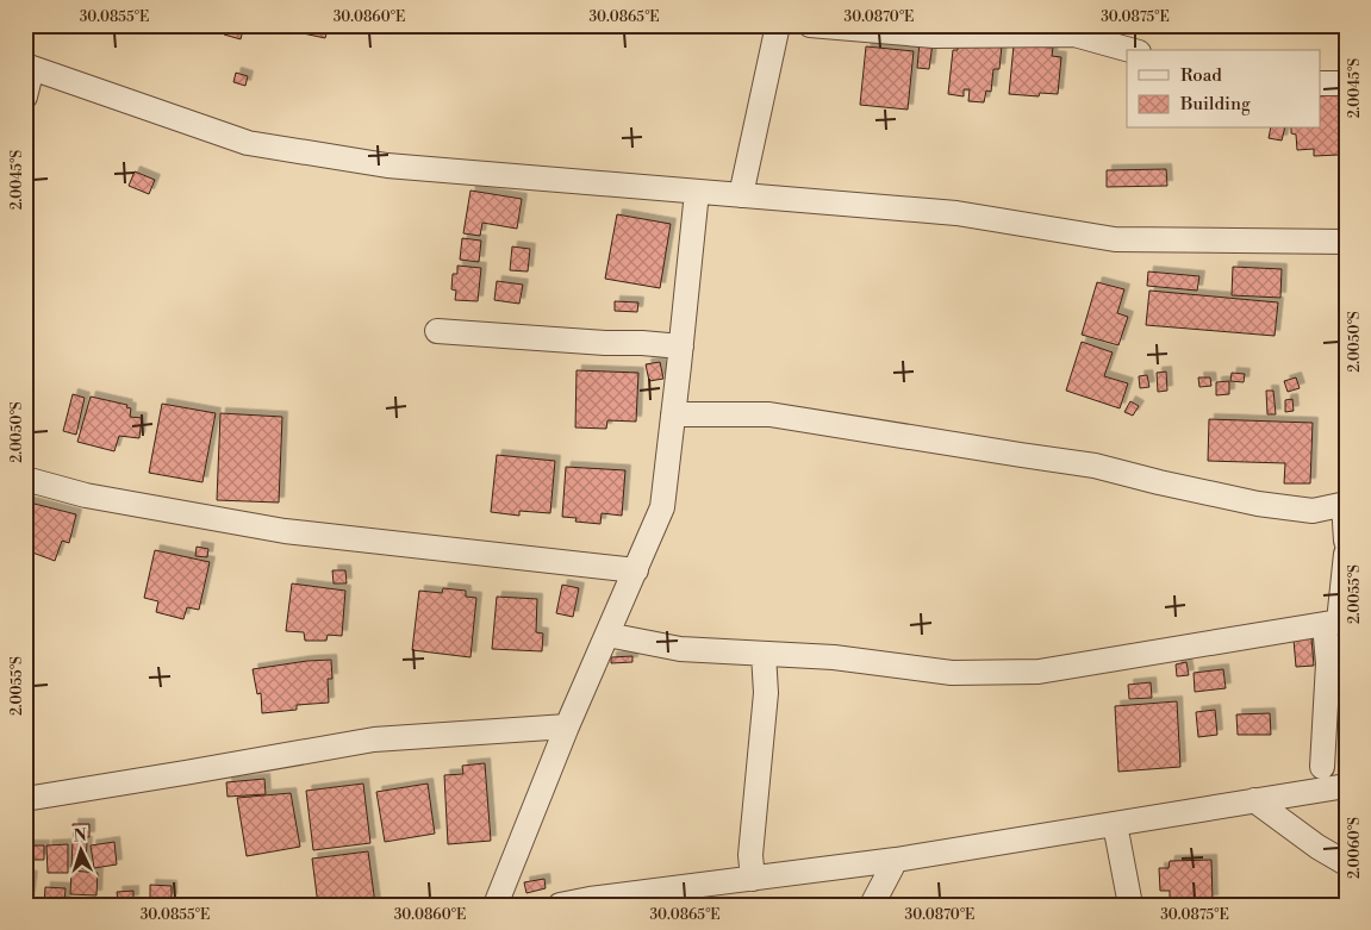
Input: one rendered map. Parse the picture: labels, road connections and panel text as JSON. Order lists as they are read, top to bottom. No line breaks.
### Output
{"legend":["Road","Building"],"north":"top","coordinates":["30.0855°E","30.0860°E","30.0865°E","30.0870°E","30.0875°E","2.0045°S","2.0050°S","2.0055°S","2.0060°S"]}
